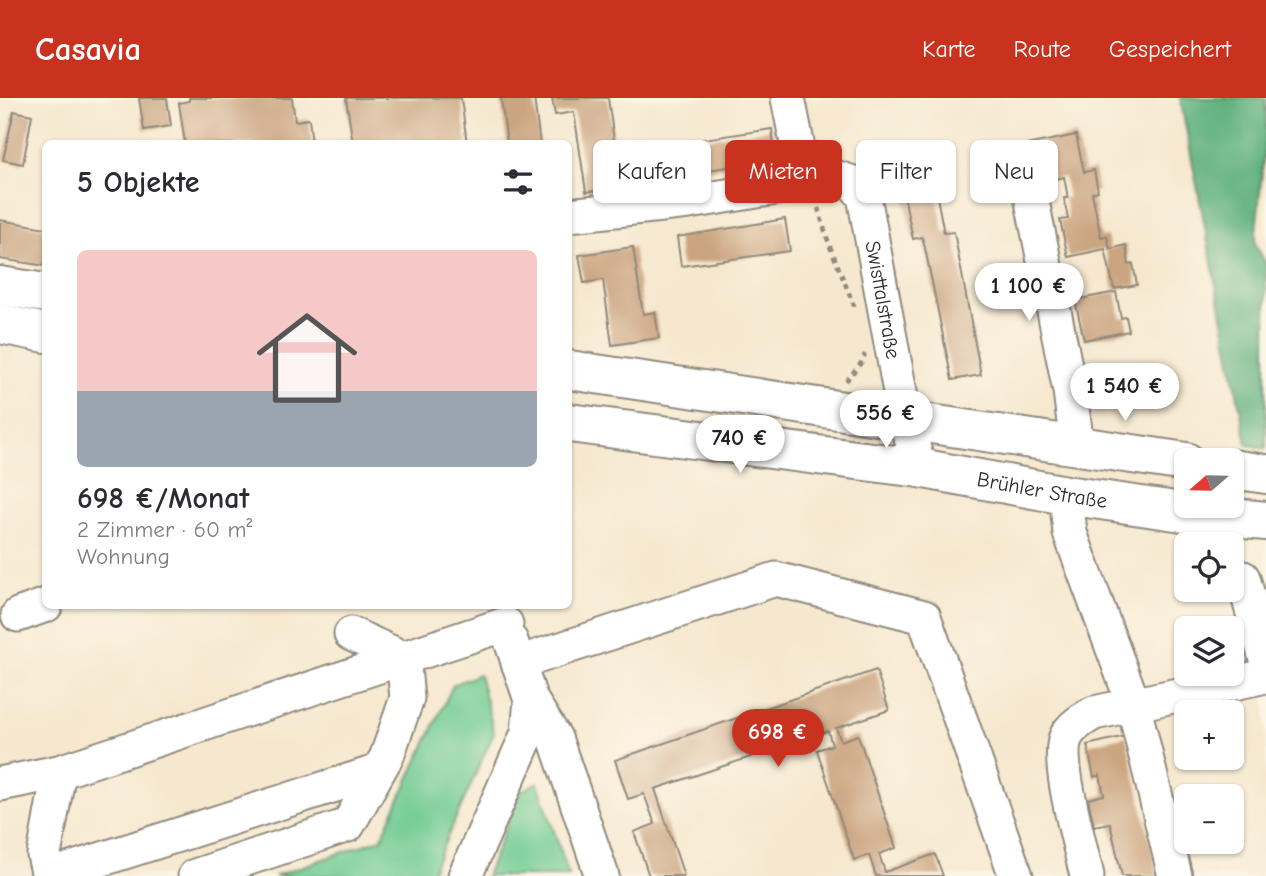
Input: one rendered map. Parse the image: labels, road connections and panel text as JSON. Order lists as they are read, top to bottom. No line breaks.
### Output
{"streets":{"main road":["Brühler Straße"],"street":["Swisttalstraße"]},"crossings":[["Swisttalstraße","Brühler Straße"]],"north":"left","page":{"header":"Casavia","nav":["Karte","Route","Gespeichert"],"chip":["Kaufen","Mieten","Filter","Neu"],"heading":"5 Objekte","list":[{"name":"698 €/Monat","note":"2 Zimmer · 60 m² · Wohnung"}],"price":["1 100 €","1 540 €","556 €","740 €","698 €"],"map_buttons":["+","−"]}}
